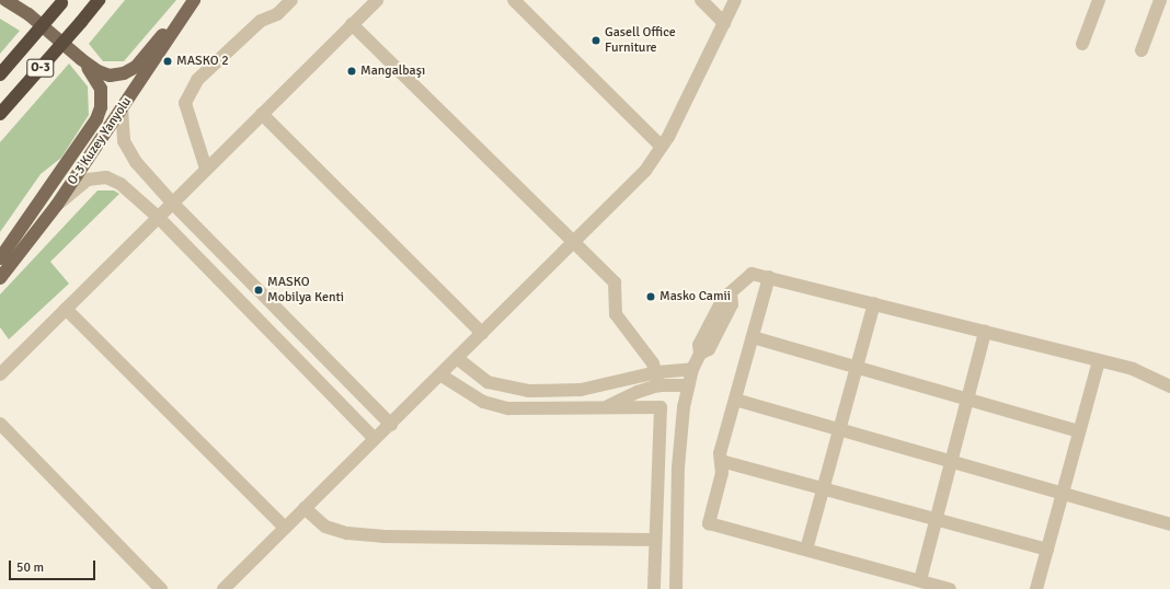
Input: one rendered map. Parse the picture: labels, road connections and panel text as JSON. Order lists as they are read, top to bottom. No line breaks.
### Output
{"streets":{"highway":["O-3"],"main road":["O-3 Kuzey Yanyolu"]},"places":["Gasell Office Furniture","MASKO 2","Mangalbaşı","MASKO Mobilya Kenti","Masko Camii"],"scale_bar":"50 m"}
